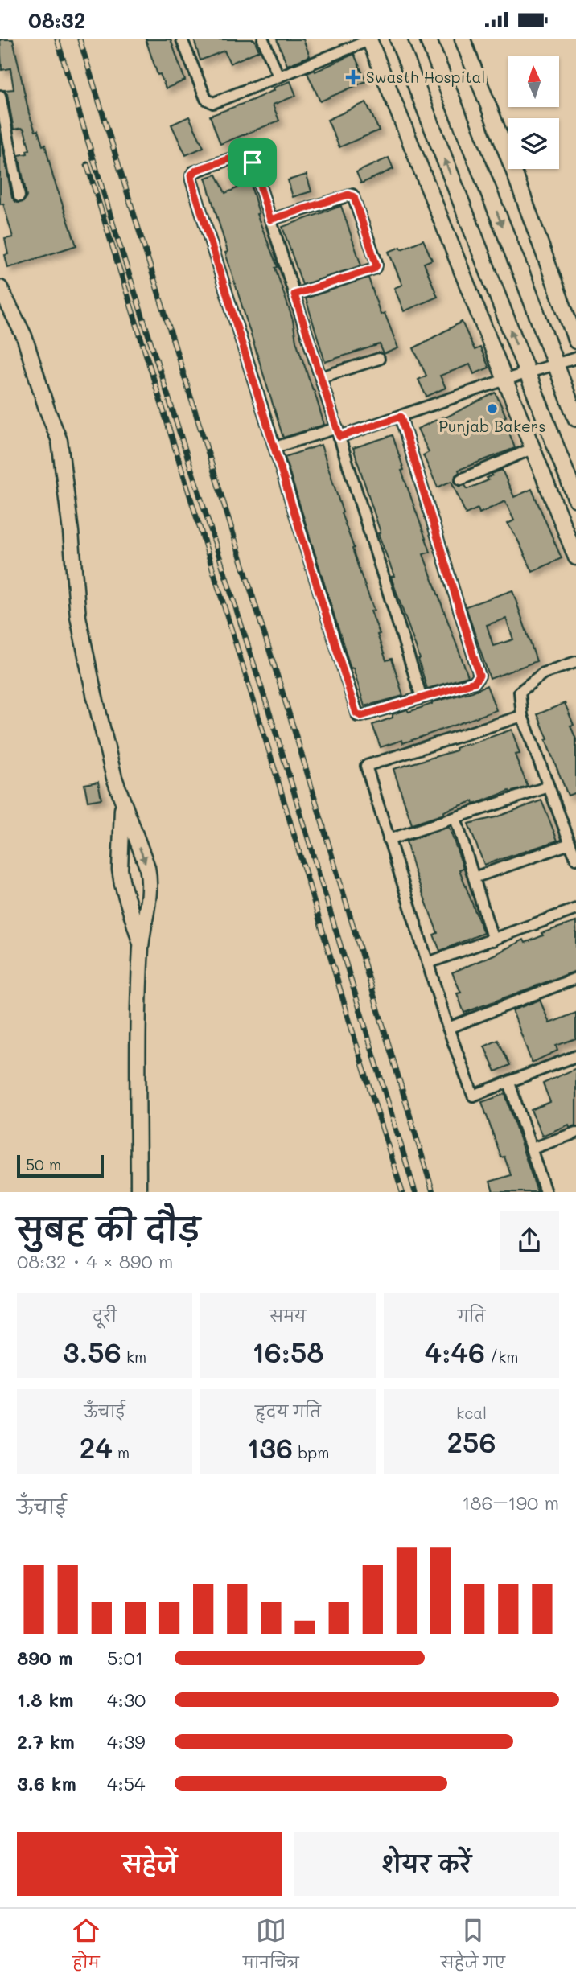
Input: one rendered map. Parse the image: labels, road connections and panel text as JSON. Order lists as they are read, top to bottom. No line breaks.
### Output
{"places":{"health":["Swasth Hospital"],"other":["Punjab Bakers"]},"scale_bar":"50 m","north":"top","page":{"status":"08:32","scale":"50 m","heading":["सुबह की दौड़","08:32 · 4 × 890 m"],"stats":[["दूरी","3.56 km"],["समय","16:58"],["गति","4:46 /km"],["ऊँचाई","24 m"],["हृदय गति","136 bpm"],["kcal","256"]],"chart":["ऊँचाई","186–190 m"],"list":[{"name":"890 m","note":"5:01"},{"name":"1.8 km","note":"4:30"},{"name":"2.7 km","note":"4:39"},{"name":"3.6 km","note":"4:54"}],"buttons":["सहेजें","शेयर करें"],"tabs":["होम","मानचित्र","सहेजे गए"]}}
